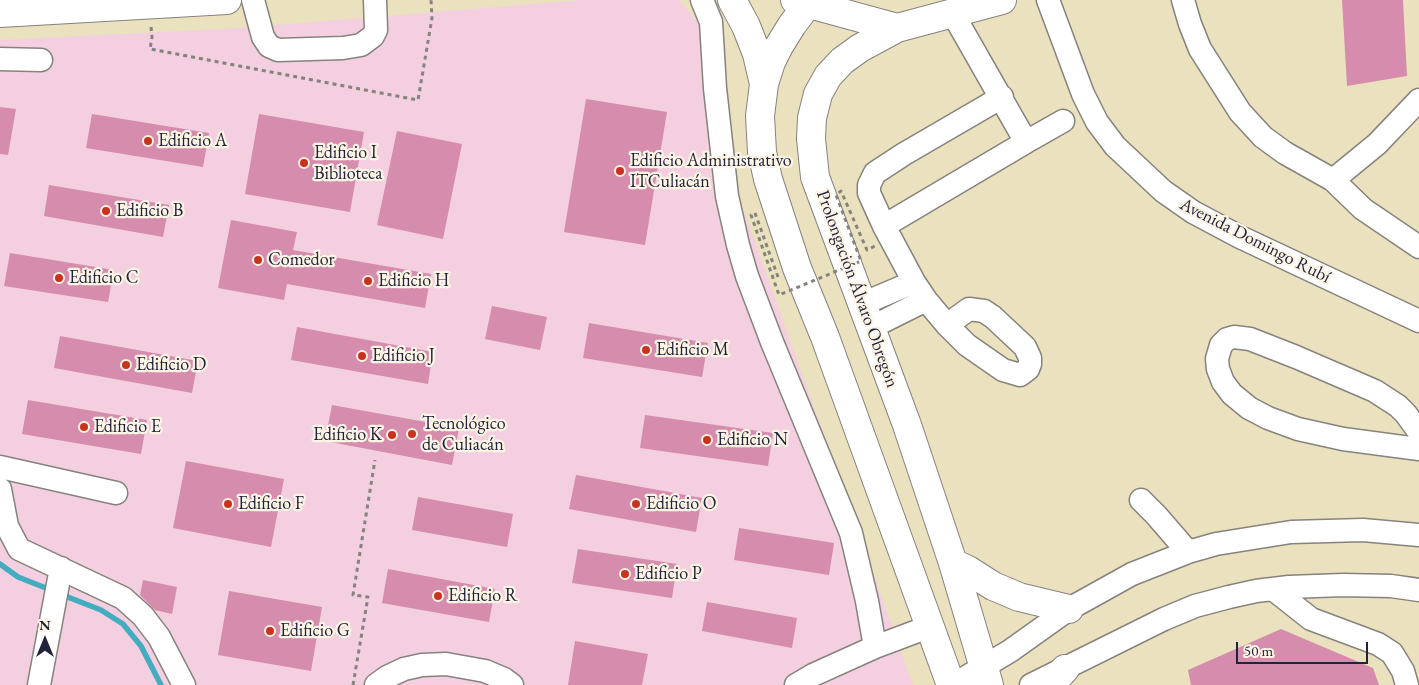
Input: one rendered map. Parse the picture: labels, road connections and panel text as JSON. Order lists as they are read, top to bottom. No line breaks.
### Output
{"streets":{"main road":["Prolongación Álvaro Obregón"],"street":["Avenida Domingo Rubí"]},"places":["Edificio A","Edificio I Biblioteca","Edificio Administrativo ITCuliacán","Edificio B","Comedor","Edificio C","Edificio H","Edificio M","Edificio J","Edificio D","Edificio E","Tecnológico de Culiacán","Edificio K","Edificio N","Edificio F","Edificio O","Edificio P","Edificio R","Edificio G"],"scale_bar":"50 m","north":"top"}
